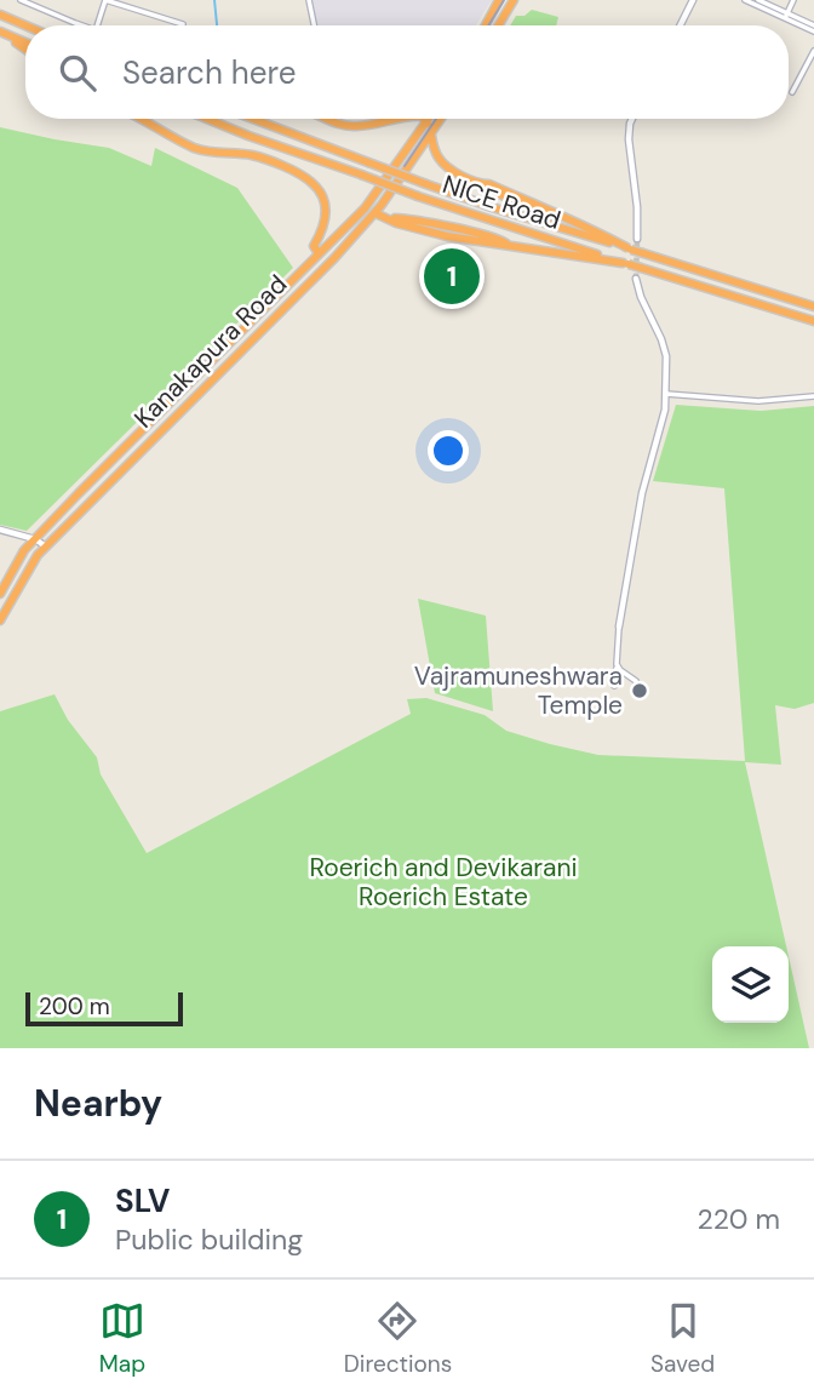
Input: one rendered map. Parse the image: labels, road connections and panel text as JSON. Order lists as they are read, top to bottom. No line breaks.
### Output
{"streets":{"highway":["NICE Road","Kanakapura Road"]},"parks":["Roerich and Devikarani Roerich Estate"],"places":["Vajramuneshwara Temple"],"scale_bar":"200 m","page":{"search":"Search here","pins":"1","scale":"200 m","heading":"Nearby","list":[{"mark":"1","name":"SLV","note":"Public building","value":"220 m"}],"nav":["Map","Directions","Saved"]}}
